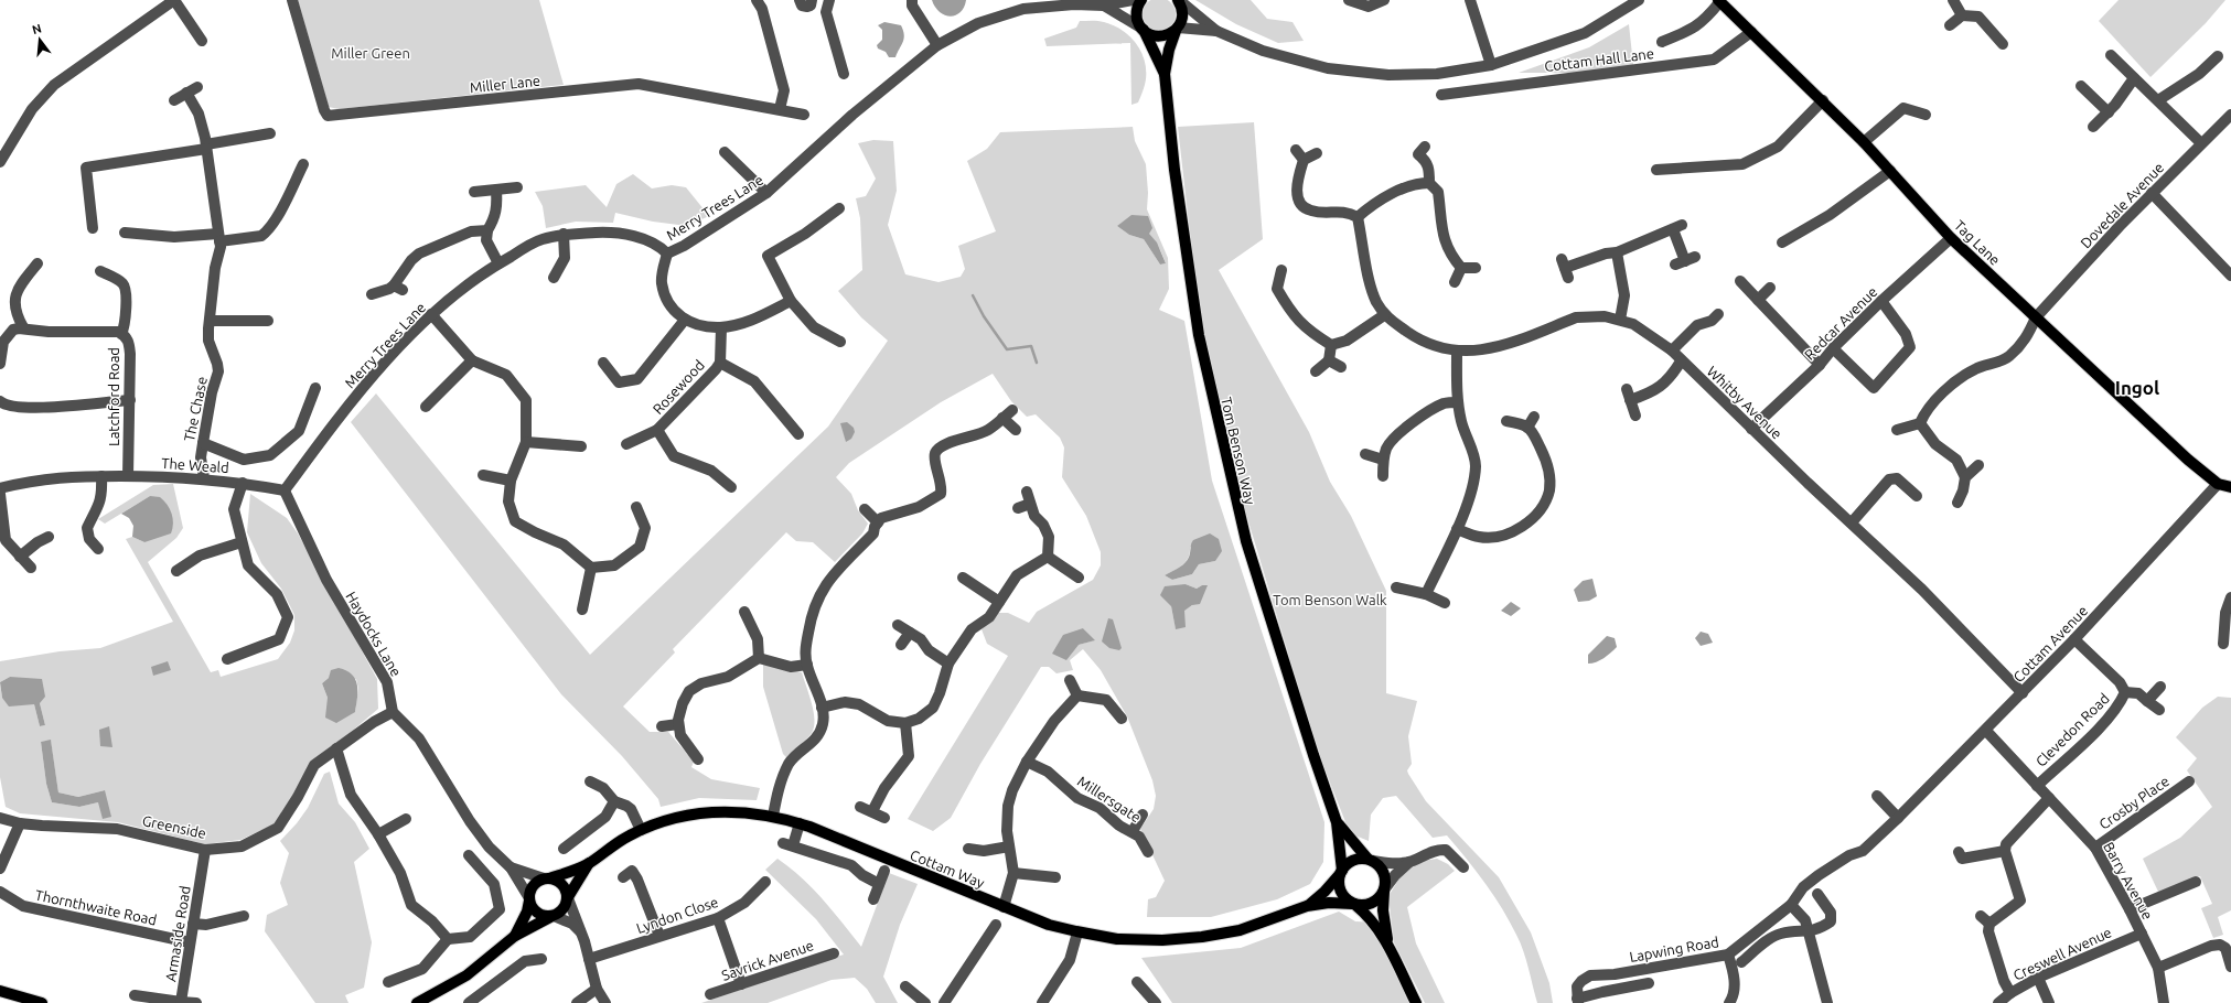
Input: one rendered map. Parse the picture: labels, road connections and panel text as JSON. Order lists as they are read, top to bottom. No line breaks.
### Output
{"streets":{"main road":["Tag Lane","Tom Benson Way","Cottam Way"],"street":["Cottam Hall Lane","Miller Lane","Dovedale Avenue","Merry Trees Lane","Redcar Avenue","Rosewood","Latchford Road","Whitby Avenue","The Chase","The Weald","Haydocks Lane","Cottam Avenue","Clevedon Road","Millersgate","Crosby Place","Greenside","Barry Avenue","Thornthwaite Road","Lyndon Close","Armaside Road","Lapwing Road","Creswell Avenue","Savrick Avenue"]},"crossings":[["Cottam Hall Lane","Tag Lane"],["Dovedale Avenue","Tag Lane"],["Merry Trees Lane","Tom Benson Way"],["Merry Trees Lane","The Weald"],["Merry Trees Lane","Haydocks Lane"],["Tag Lane","Redcar Avenue"],["Tag Lane","Cottam Avenue"],["Redcar Avenue","Whitby Avenue"],["Latchford Road","The Weald"],["Whitby Avenue","Cottam Avenue"],["The Chase","The Weald"],["Tom Benson Way","Cottam Way"],["The Weald","Haydocks Lane"],["Haydocks Lane","Greenside"],["Cottam Avenue","Clevedon Road"],["Cottam Avenue","Barry Avenue"],["Cottam Avenue","Lapwing Road"],["Clevedon Road","Barry Avenue"],["Crosby Place","Barry Avenue"],["Greenside","Armaside Road"],["Barry Avenue","Creswell Avenue"],["Thornthwaite Road","Armaside Road"]],"districts":["Ingol"],"parks":["Miller Green","Tom Benson Walk"],"north":"top"}
